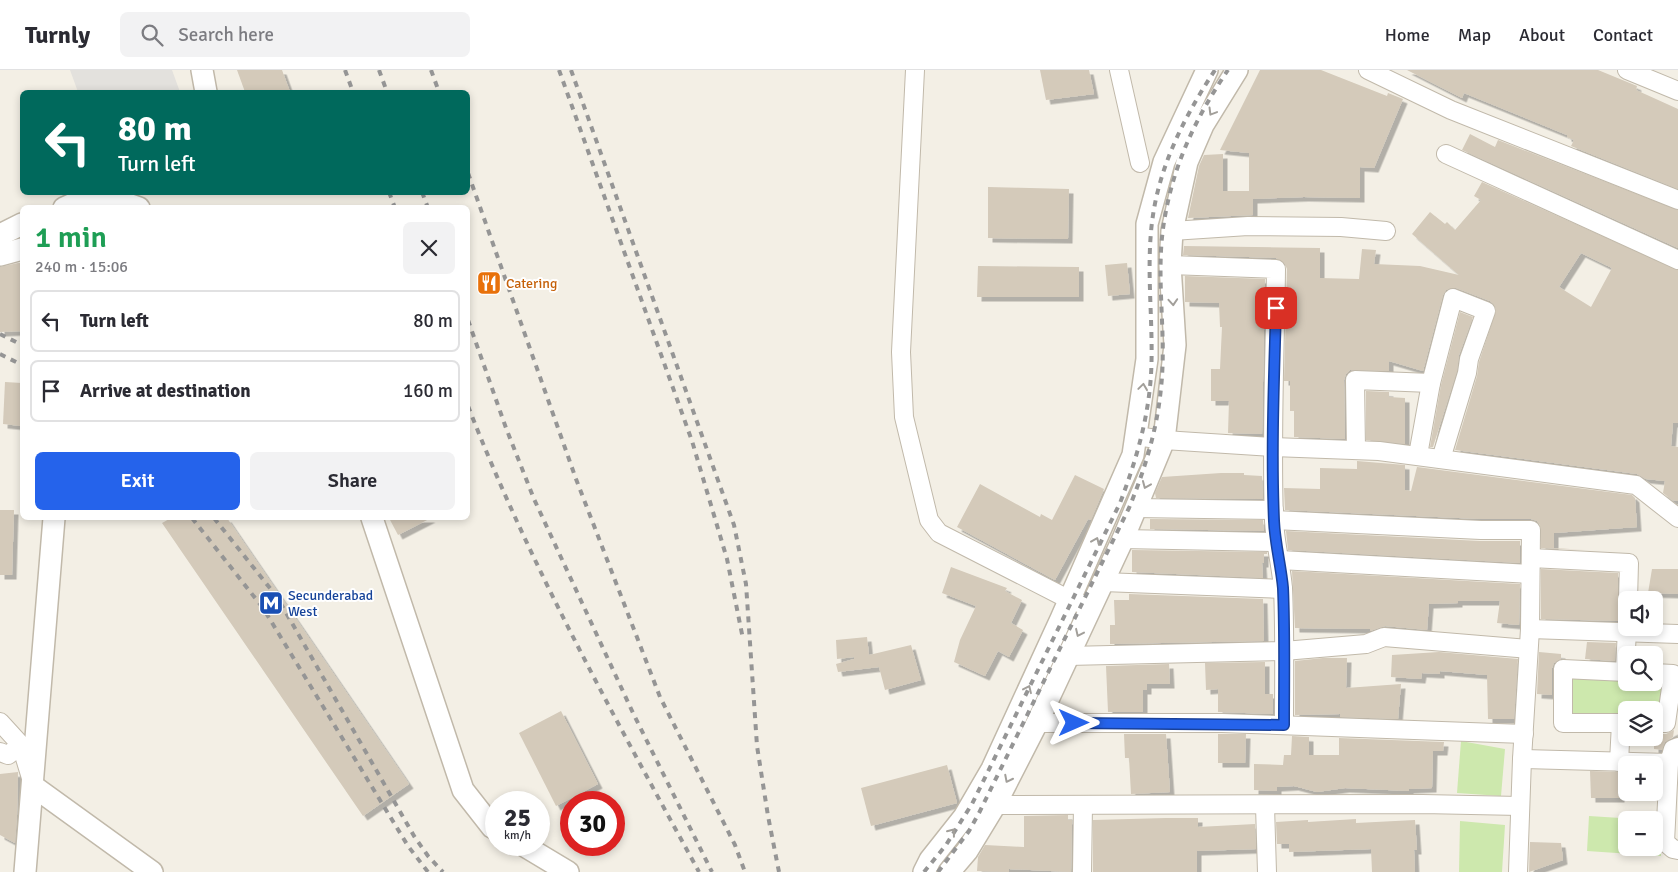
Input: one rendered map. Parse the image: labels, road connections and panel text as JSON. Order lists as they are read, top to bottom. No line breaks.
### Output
{"places":{"restaurant":["Catering"],"metro station":["Secunderabad West"]},"page":{"header":"Turnly","search":"Search here","nav":["Home","Map","About","Contact"],"turn":["80 m","Turn left"],"heading":["1 min","240 m · 15:06"],"list":[{"name":"Turn left","value":"80 m"},{"name":"Arrive at destination","value":"160 m"}],"buttons":["Exit","Share"],"map_buttons":["+","−"],"speed":"25 km/h","limit":"30"}}
